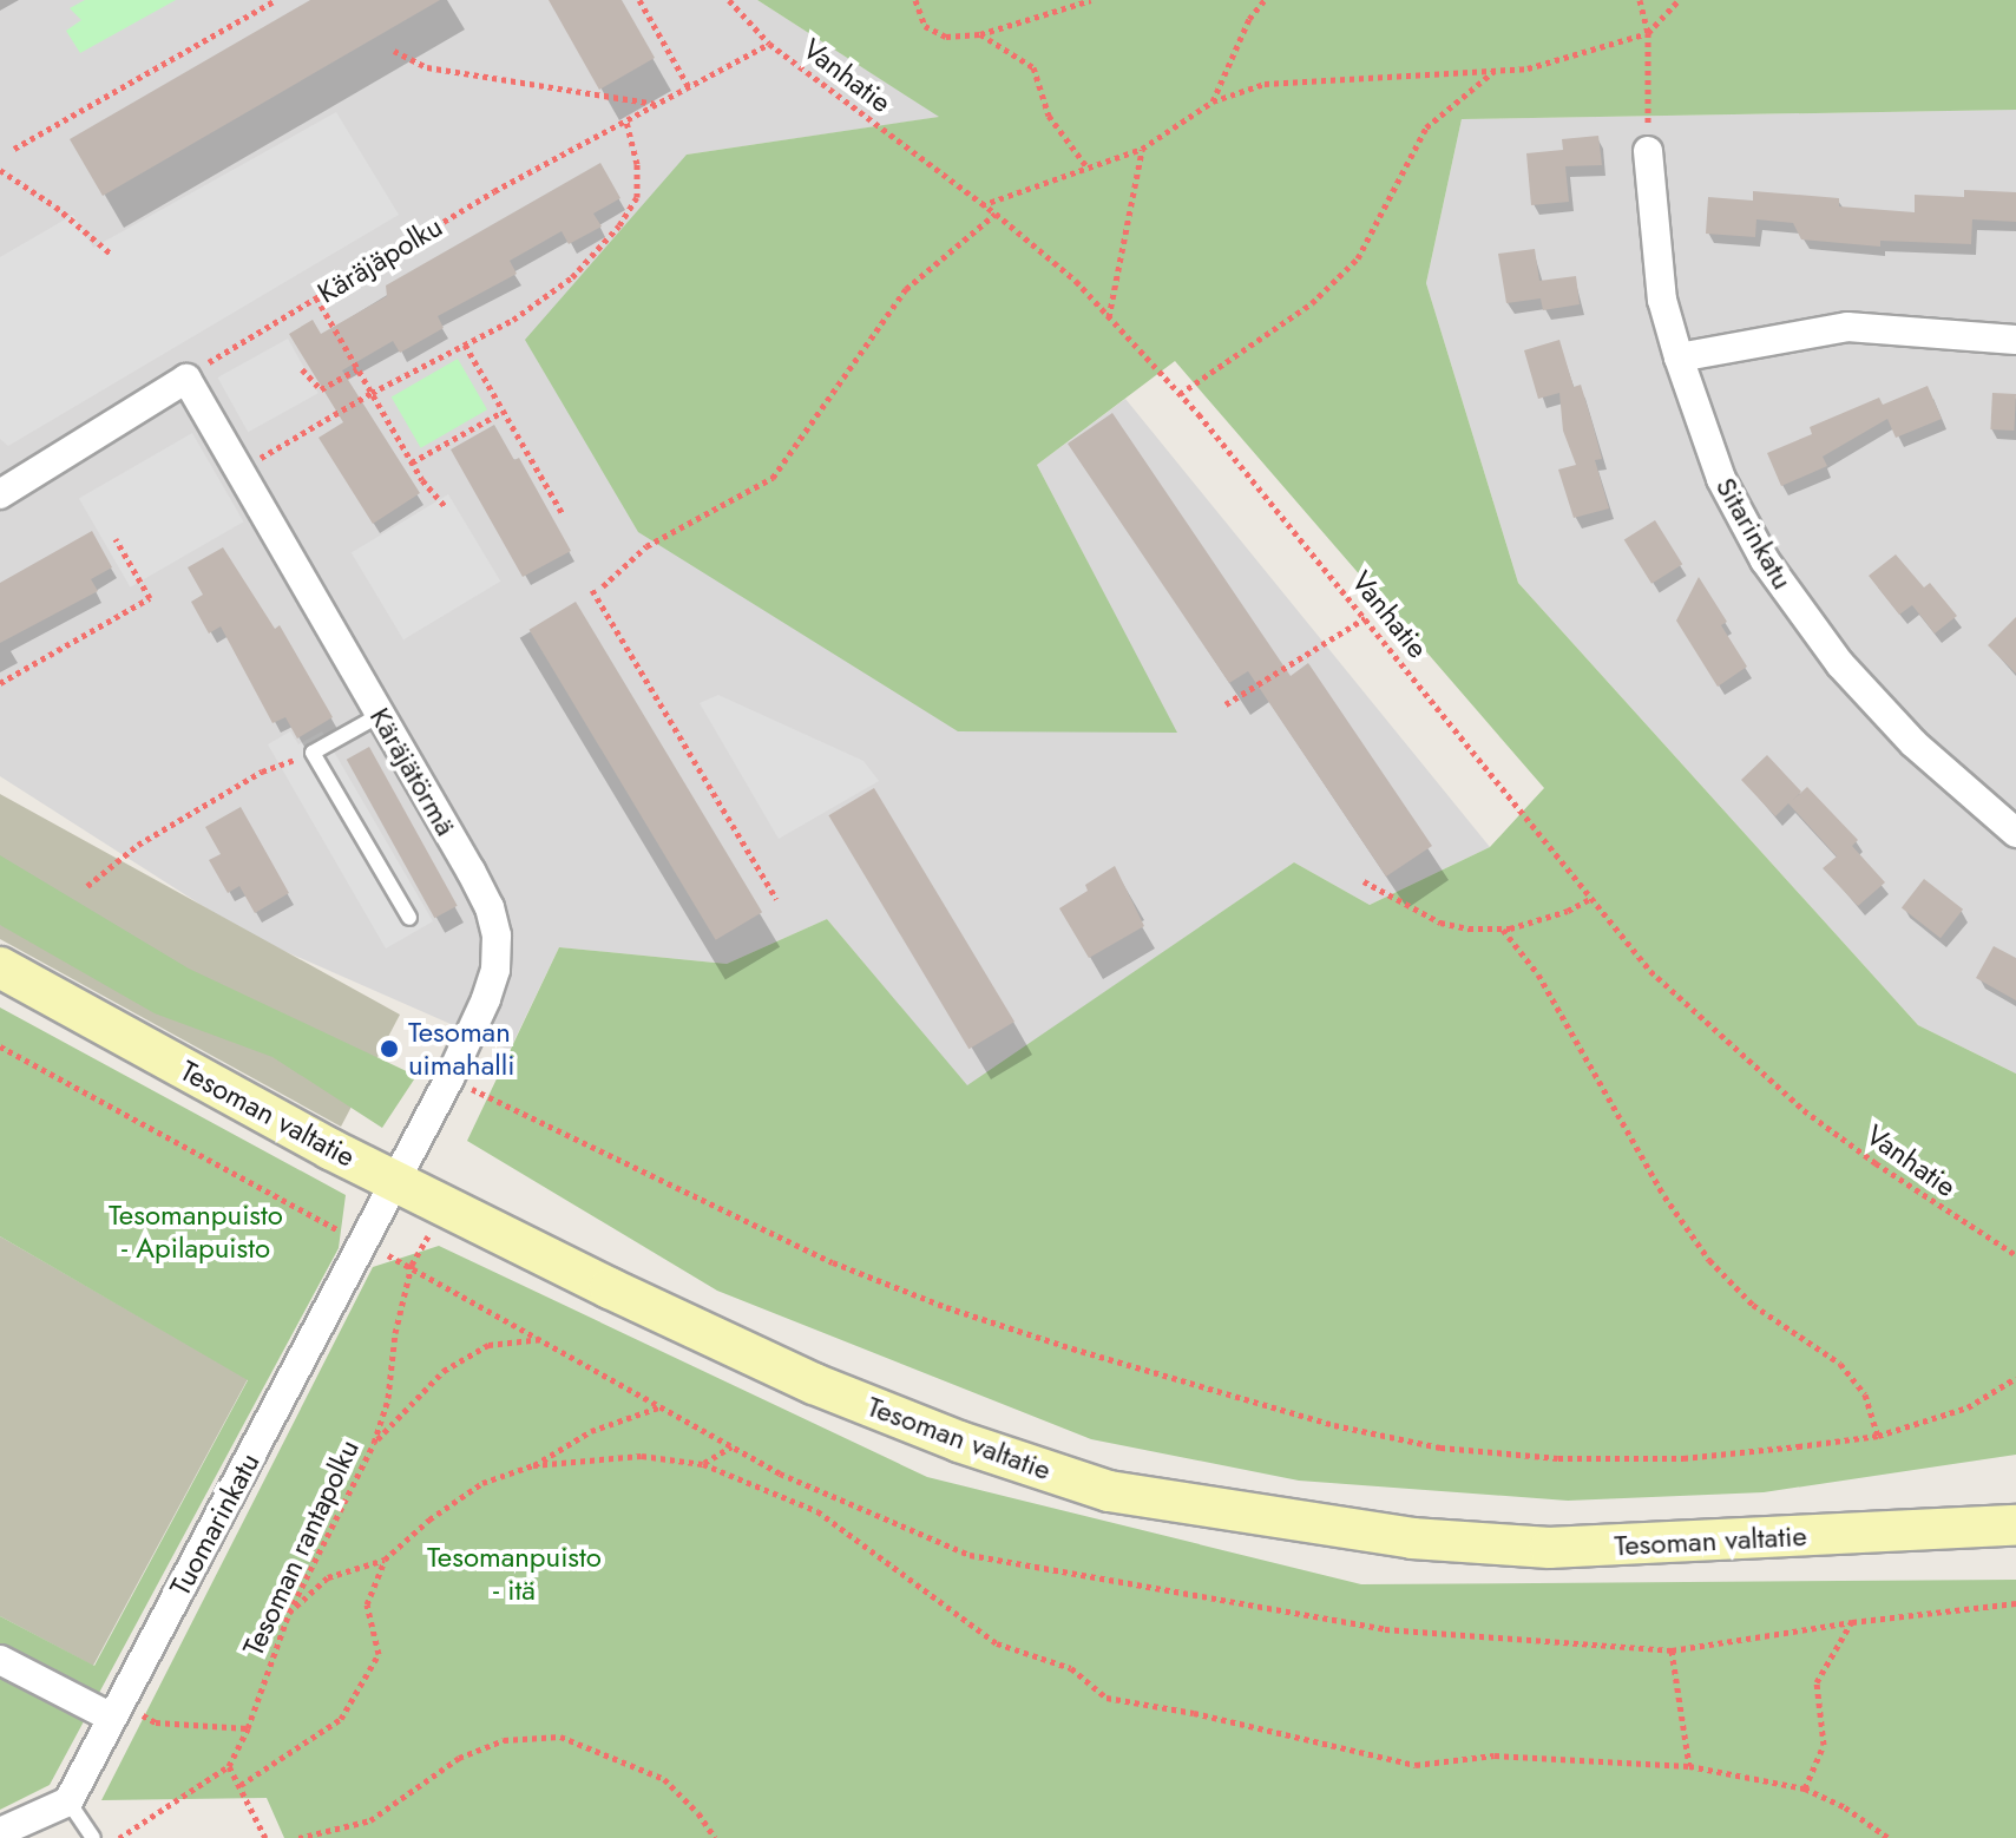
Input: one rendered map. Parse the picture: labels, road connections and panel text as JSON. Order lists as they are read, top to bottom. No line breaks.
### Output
{"streets":{"main road":["Tesoman valtatie"],"street":["Sitarinkatu","Käräjätörmä","Tuomarinkatu"],"path":["Vanhatie","Käräjäpolku","Tesoman rantapolku"]},"crossings":[["Vanhatie","Käräjäpolku"],["Käräjäpolku","Käräjätörmä"],["Käräjätörmä","Tesoman valtatie"],["Käräjätörmä","Tuomarinkatu"],["Tesoman valtatie","Tuomarinkatu"]],"parks":["Tesomanpuisto - Apilapuisto","Tesomanpuisto - itä"],"places":["Tesoman uimahalli"]}
